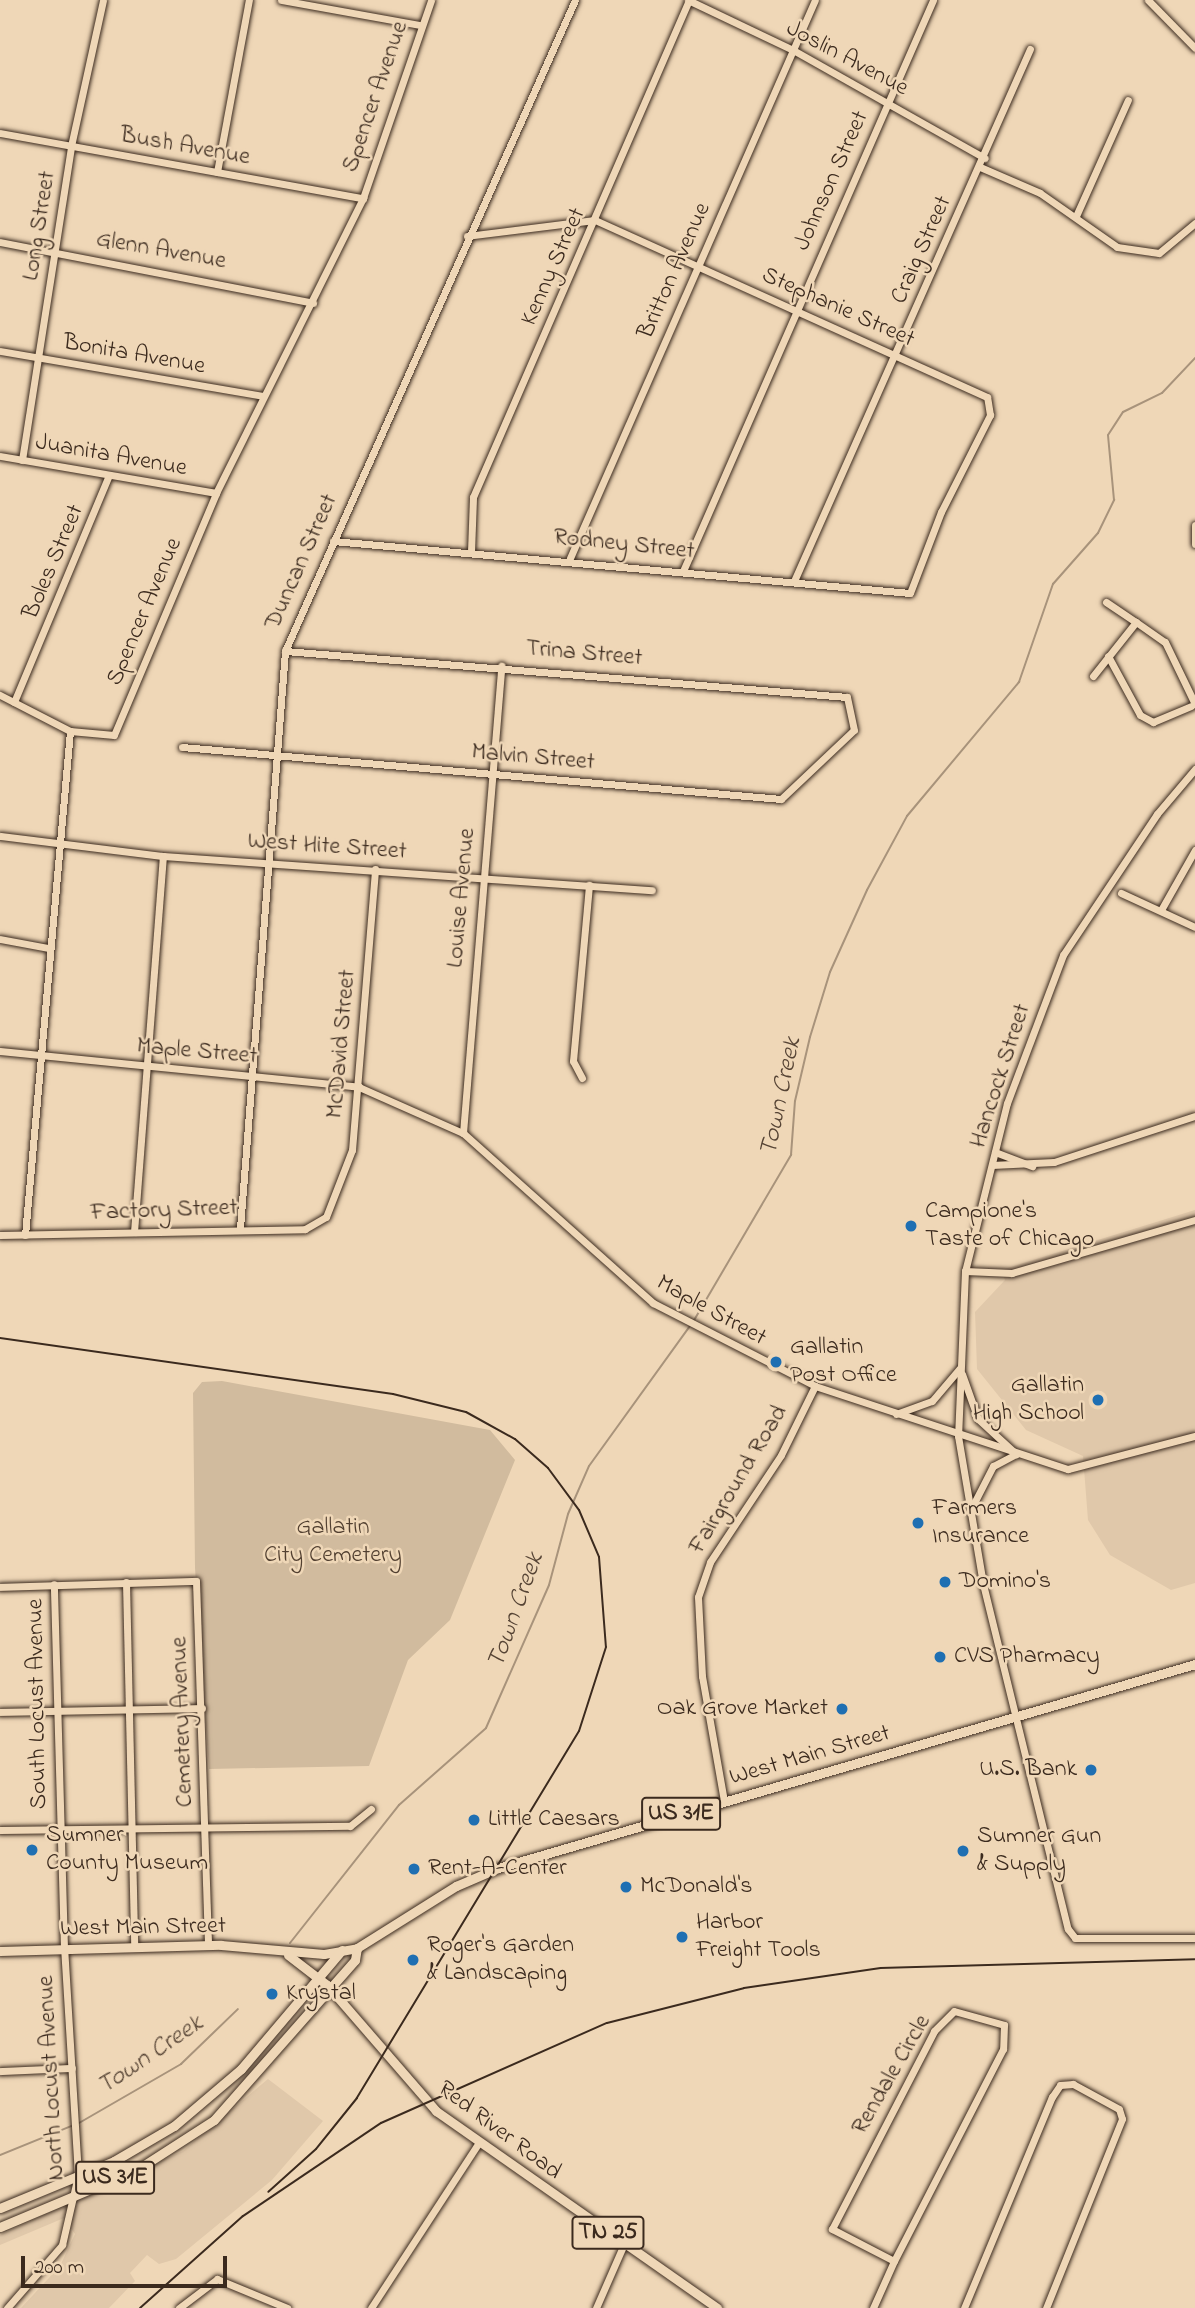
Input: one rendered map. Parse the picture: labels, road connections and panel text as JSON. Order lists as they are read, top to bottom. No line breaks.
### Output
{"streets":{"main road":["West Main Street","US 31E","Red River Road","TN 25"],"street":["Joslin Avenue","Spencer Avenue","Bush Avenue","Johnson Street","Long Street","Craig Street","Glenn Avenue","Kenny Street","Britton Avenue","Stephanie Street","Bonita Avenue","Juanita Avenue","Rodney Street","Boles Street","Duncan Street","Trina Street","Malvin Street","West Hite Street","Louise Avenue","McDavid Street","Maple Street","Hancock Street","Factory Street","Fairground Road","South Locust Avenue","Cemetery Avenue","Rendale Circle","North Locust Avenue"]},"crossings":[["Joslin Avenue","Johnson Street"],["Joslin Avenue","Craig Street"],["Joslin Avenue","Kenny Street"],["Joslin Avenue","Britton Avenue"],["Spencer Avenue","Bush Avenue"],["Spencer Avenue","Glenn Avenue"],["Spencer Avenue","Bonita Avenue"],["Spencer Avenue","Juanita Avenue"],["Bush Avenue","Long Street"],["Johnson Street","Stephanie Street"],["Johnson Street","Rodney Street"],["Long Street","Glenn Avenue"],["Long Street","Bonita Avenue"],["Long Street","Juanita Avenue"],["Craig Street","Stephanie Street"],["Craig Street","Rodney Street"],["Kenny Street","Stephanie Street"],["Kenny Street","Rodney Street"],["Britton Avenue","Stephanie Street"],["Britton Avenue","Rodney Street"],["Stephanie Street","Rodney Street"],["Juanita Avenue","Boles Street"],["Rodney Street","Duncan Street"],["Duncan Street","Trina Street"],["Duncan Street","Malvin Street"],["Duncan Street","West Hite Street"],["Duncan Street","Maple Street"],["Duncan Street","Factory Street"],["Trina Street","Malvin Street"],["Trina Street","Louise Avenue"],["Malvin Street","Louise Avenue"],["West Hite Street","Louise Avenue"],["West Hite Street","McDavid Street"],["Louise Avenue","Maple Street"],["McDavid Street","Maple Street"],["McDavid Street","Factory Street"],["Maple Street","Hancock Street"],["Maple Street","Fairground Road"],["Fairground Road","West Main Street"],["South Locust Avenue","West Main Street"],["South Locust Avenue","North Locust Avenue"],["Cemetery Avenue","West Main Street"],["West Main Street","US 31E"],["West Main Street","North Locust Avenue"],["West Main Street","Red River Road"],["US 31E","North Locust Avenue"],["US 31E","Red River Road"]],"water":["Town Creek"],"parks":["Gallatin City Cemetery"],"places":["Campione's Taste of Chicago","Gallatin Post Office","Gallatin High School","Farmers Insurance","Domino's","CVS Pharmacy","Oak Grove Market","U.S. Bank","Little Caesars","Sumner County Museum","Sumner Gun & Supply","Rent-A-Center","McDonald's","Harbor Freight Tools","Roger's Garden & Landscaping","Krystal"],"scale_bar":"200 m"}
